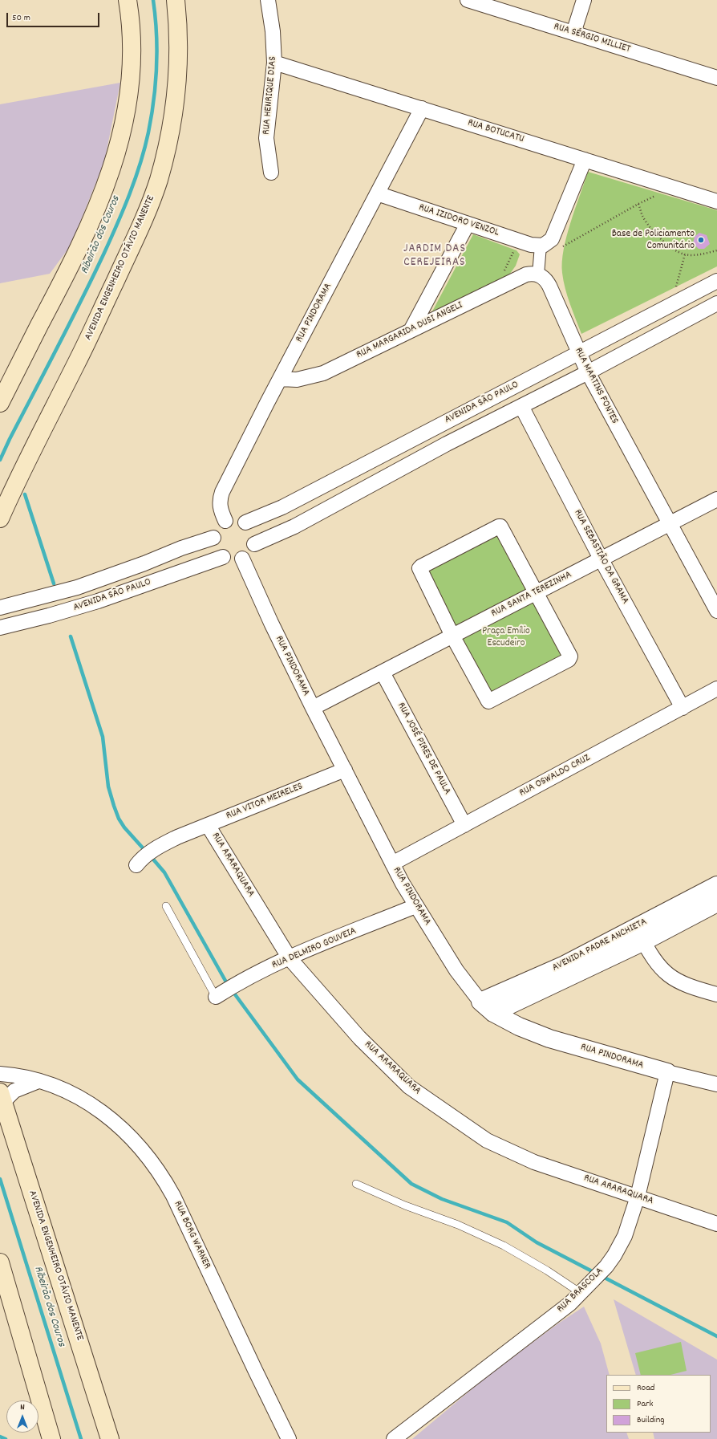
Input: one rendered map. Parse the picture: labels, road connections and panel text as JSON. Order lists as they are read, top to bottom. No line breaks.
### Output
{"streets":{"main road":["AVENIDA ENGENHEIRO OTÁVIO MANENTE"],"street":["RUA SÉRGIO MILLIET","RUA HENRIQUE DIAS","RUA BOTUCATU","RUA IZIDORO VENZOL","RUA PINDORAMA","RUA MARGARIDA DUSI ANGELI","RUA MARTINS FONTES","AVENIDA SÃO PAULO","RUA SEBASTIÃO DA GRAMA","RUA SANTA TEREZINHA","RUA JOSÉ PIRES DE PAULA","RUA OSWALDO CRUZ","RUA VITOR MEIRELES","RUA ARARAQUARA","AVENIDA PADRE ANCHIETA","RUA DELMIRO GOUVEIA","RUA BORG WARNER","RUA BRASCOLA"]},"crossings":[["RUA HENRIQUE DIAS","RUA BOTUCATU"],["RUA BOTUCATU","RUA PINDORAMA"],["RUA IZIDORO VENZOL","RUA PINDORAMA"],["RUA PINDORAMA","RUA MARGARIDA DUSI ANGELI"],["RUA PINDORAMA","AVENIDA SÃO PAULO"],["RUA PINDORAMA","RUA SANTA TEREZINHA"],["RUA PINDORAMA","RUA OSWALDO CRUZ"],["RUA PINDORAMA","RUA VITOR MEIRELES"],["RUA PINDORAMA","AVENIDA PADRE ANCHIETA"],["RUA PINDORAMA","RUA DELMIRO GOUVEIA"],["RUA PINDORAMA","RUA BRASCOLA"],["RUA MARGARIDA DUSI ANGELI","RUA MARTINS FONTES"],["RUA MARTINS FONTES","AVENIDA SÃO PAULO"],["RUA MARTINS FONTES","RUA SANTA TEREZINHA"],["AVENIDA SÃO PAULO","RUA SEBASTIÃO DA GRAMA"],["RUA SEBASTIÃO DA GRAMA","RUA SANTA TEREZINHA"],["RUA SEBASTIÃO DA GRAMA","RUA OSWALDO CRUZ"],["RUA SANTA TEREZINHA","RUA JOSÉ PIRES DE PAULA"],["RUA JOSÉ PIRES DE PAULA","RUA OSWALDO CRUZ"],["RUA VITOR MEIRELES","RUA ARARAQUARA"],["RUA ARARAQUARA","RUA DELMIRO GOUVEIA"],["RUA ARARAQUARA","RUA BRASCOLA"]],"districts":["JARDIM DAS CEREJEIRAS"],"water":["Ribeirão dos Couros"],"parks":["Praça Emílio Escudeiro"],"places":["Base de Policiamento Comunitário"],"legend":["Road","Park","Building"],"scale_bar":"50 m","north":"top"}
